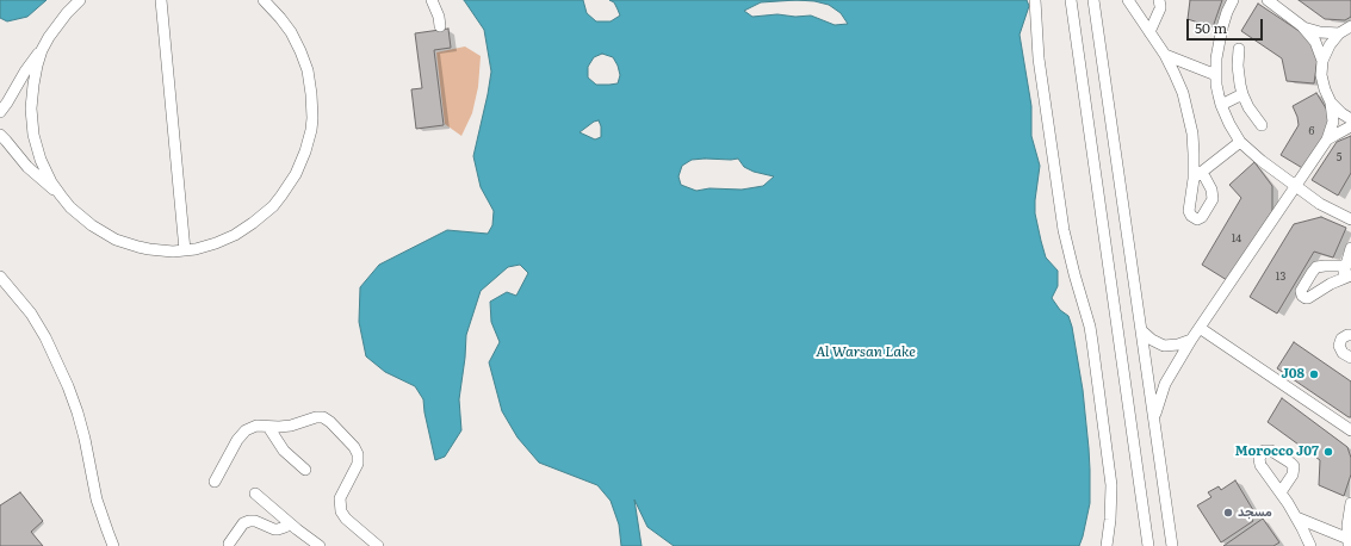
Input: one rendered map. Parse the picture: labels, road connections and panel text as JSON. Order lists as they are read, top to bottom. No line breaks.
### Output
{"water":["Al Warsan Lake"],"places":["J08","Morocco J07","مسجد"],"house_numbers":["6","5","14","13"],"scale_bar":"50 m"}
